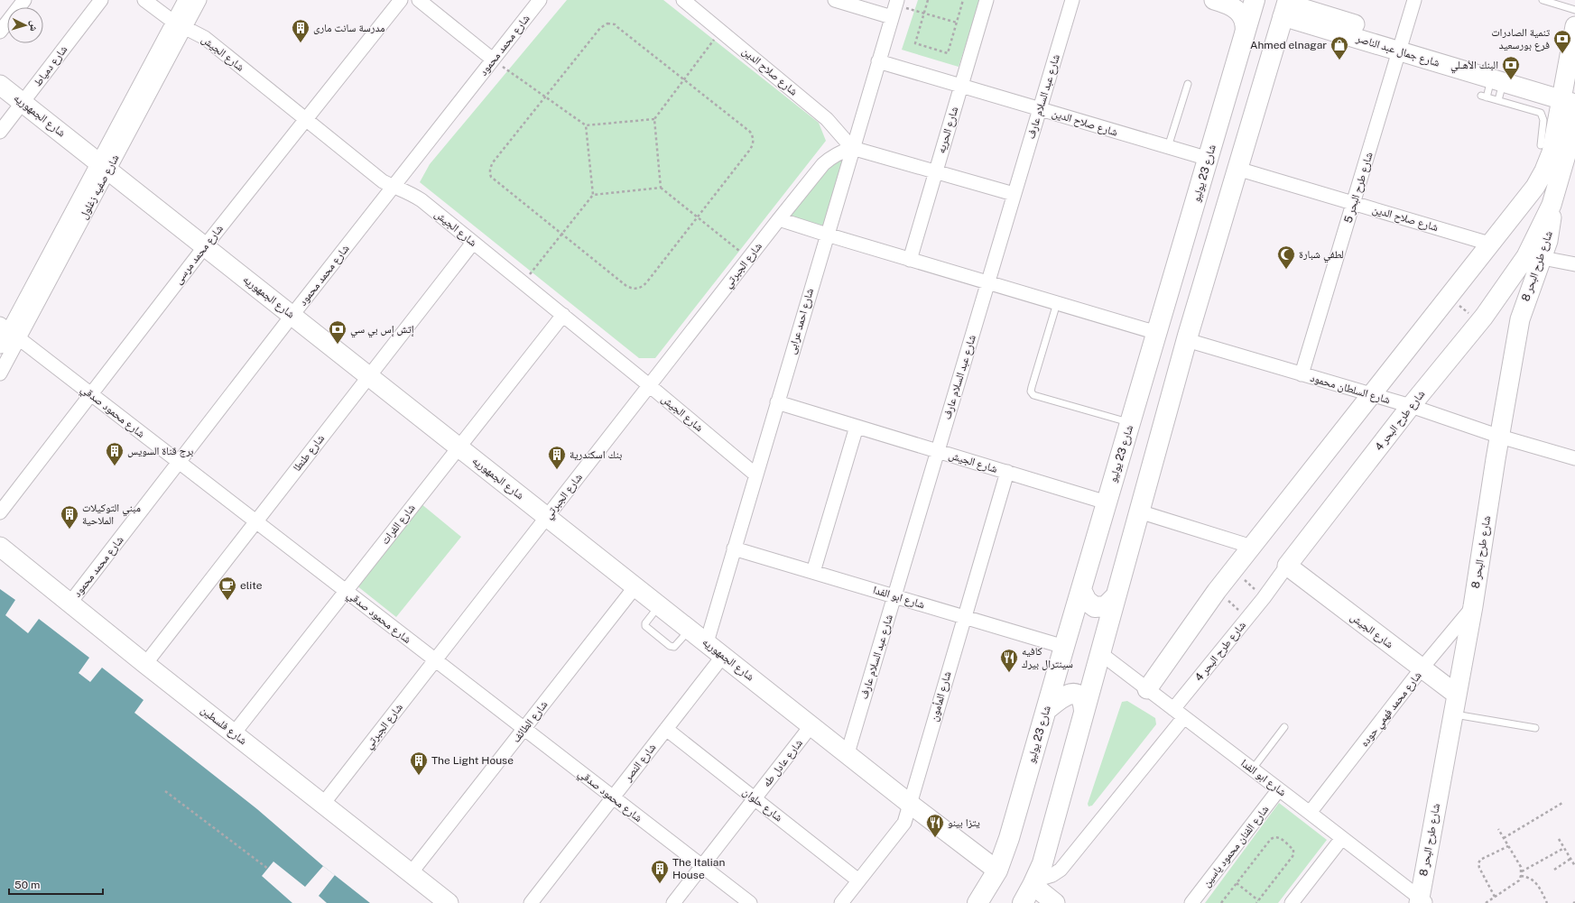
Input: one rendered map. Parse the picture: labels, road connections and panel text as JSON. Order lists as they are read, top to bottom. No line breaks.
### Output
{"streets":{"main road":["شارع 23 يوليو"],"street":["شارع محمد محمود","شارع جمال عبد الناصر","شارع الجيش","شارع دمياط","شارع صلاح الدين","شارع عبد السلام عارف","شارع الجمهوريه","شارع الحريه","شارع صفيه زغلول","شارع طرح البحر 5","شارع محمد مرسى","شارع الجبرتي","شارع طرح البحر 8","شارع احمد عرابى","شارع السلطان محمود","شارع محمود صدقي","شارع طرح البحر 4","شارع طنطا","شارع الفرات","شارع ابو الفدا","شارع المأمون","شارع محمد فهمي حوده","شارع الطائف","شارع فلسطين","شارع النصر","شارع عادل طه","شارع حلوان","شارع الفنان محمود ياسين"]},"crossings":[["شارع محمد محمود","شارع الجيش"],["شارع محمد محمود","شارع الجمهوريه"],["شارع محمد محمود","شارع محمود صدقي"],["شارع محمد محمود","شارع فلسطين"],["شارع جمال عبد الناصر","شارع طرح البحر 5"],["شارع جمال عبد الناصر","شارع طرح البحر 4"],["شارع الجيش","شارع عبد السلام عارف"],["شارع الجيش","شارع 23 يوليو"],["شارع الجيش","شارع صفيه زغلول"],["شارع الجيش","شارع محمد مرسى"],["شارع الجيش","شارع الجبرتي"],["شارع الجيش","شارع طرح البحر 8"],["شارع الجيش","شارع احمد عرابى"],["شارع الجيش","شارع طرح البحر 4"],["شارع الجيش","شارع طنطا"],["شارع الجيش","شارع الفرات"],["شارع الجيش","شارع المأمون"],["شارع الجيش","شارع محمد فهمي حوده"],["شارع دمياط","شارع الجمهوريه"],["شارع صلاح الدين","شارع عبد السلام عارف"],["شارع صلاح الدين","شارع الحريه"],["شارع صلاح الدين","شارع 23 يوليو"],["شارع صلاح الدين","شارع طرح البحر 5"],["شارع صلاح الدين","شارع الجبرتي"],["شارع صلاح الدين","شارع احمد عرابى"],["شارع عبد السلام عارف","شارع الجمهوريه"],["شارع عبد السلام عارف","شارع ابو الفدا"],["شارع الجمهوريه","شارع 23 يوليو"],["شارع الجمهوريه","شارع صفيه زغلول"],["شارع الجمهوريه","شارع محمد مرسى"],["شارع الجمهوريه","شارع الجبرتي"],["شارع الجمهوريه","شارع احمد عرابى"],["شارع الجمهوريه","شارع طنطا"],["شارع الجمهوريه","شارع الفرات"],["شارع الجمهوريه","شارع المأمون"],["شارع الجمهوريه","شارع الطائف"],["شارع الجمهوريه","شارع النصر"],["شارع الجمهوريه","شارع عادل طه"],["شارع 23 يوليو","شارع ابو الفدا"],["شارع صفيه زغلول","شارع محمود صدقي"],["شارع طرح البحر 5","شارع السلطان محمود"],["شارع محمد مرسى","شارع محمود صدقي"],["شارع الجبرتي","شارع احمد عرابى"],["شارع الجبرتي","شارع محمود صدقي"],["شارع الجبرتي","شارع فلسطين"],["شارع طرح البحر 8","شارع السلطان محمود"],["شارع طرح البحر 8","شارع طرح البحر 4"],["شارع طرح البحر 8","شارع ابو الفدا"],["شارع طرح البحر 8","شارع محمد فهمي حوده"],["شارع احمد عرابى","شارع ابو الفدا"],["شارع السلطان محمود","شارع طرح البحر 4"],["شارع محمود صدقي","شارع طنطا"],["شارع محمود صدقي","شارع الفرات"],["شارع محمود صدقي","شارع الطائف"],["شارع محمود صدقي","شارع النصر"],["شارع محمود صدقي","شارع عادل طه"],["شارع طرح البحر 4","شارع ابو الفدا"],["شارع طنطا","شارع فلسطين"],["شارع الفرات","شارع فلسطين"],["شارع ابو الفدا","شارع المأمون"],["شارع ابو الفدا","شارع محمد فهمي حوده"],["شارع ابو الفدا","شارع الفنان محمود ياسين"],["شارع المأمون","شارع حلوان"],["شارع الطائف","شارع فلسطين"],["شارع النصر","شارع حلوان"],["شارع عادل طه","شارع حلوان"]],"places":{"building":["مدرسة سانت مارى","برج قناة السويس","بنك اسكندرية","مبني التوكيلات الملاحية","The Light House","The Italian House"],"bank":["تنمية الصادرات فرع بورسعيد","البنك الأهـلي","إتش إس بي سي"],"shop":["Ahmed elnagar"],"mosque":["لطفي شبارة"],"cafe":["elite"],"restaurant":["كافيه سينترال بيرك","يتزا بينو"]},"scale_bar":"50 m","north":"right"}
